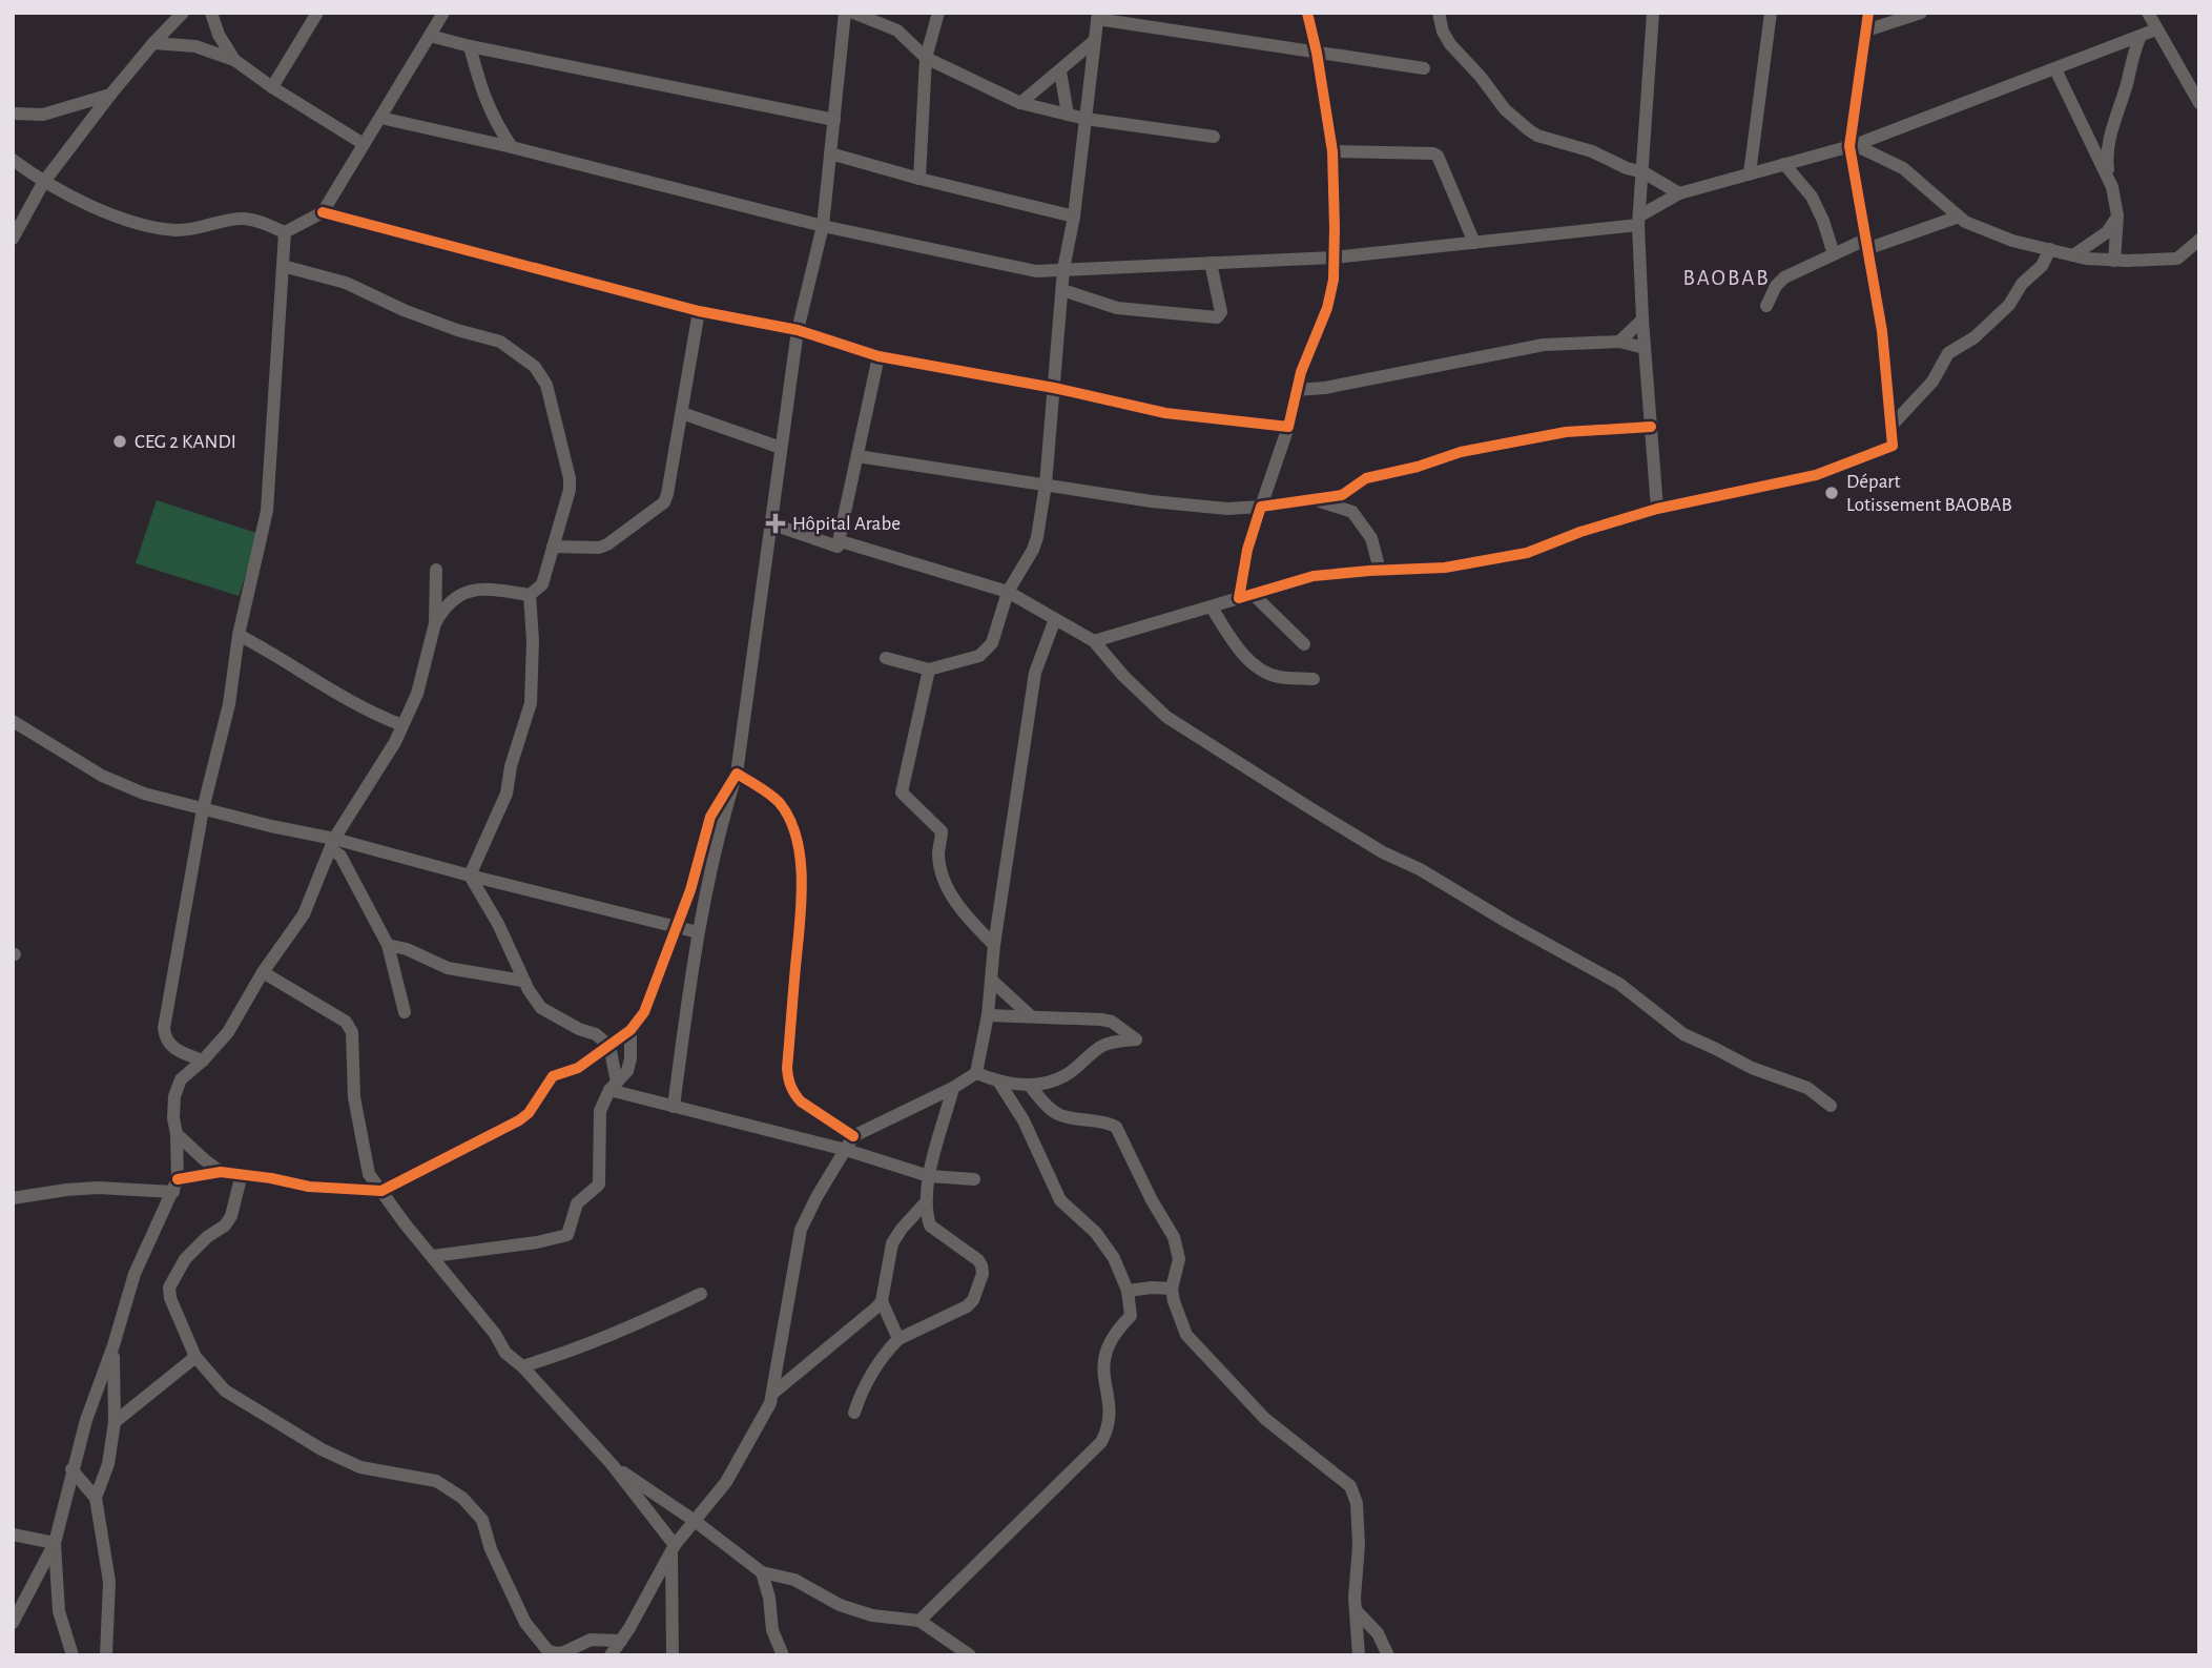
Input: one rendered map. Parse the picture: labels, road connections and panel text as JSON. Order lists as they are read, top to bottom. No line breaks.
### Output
{"districts":["BAOBAB"],"places":{"other":["CEG 2 KANDI","Départ Lotissement BAOBAB"],"health":["Hôpital Arabe"]}}
